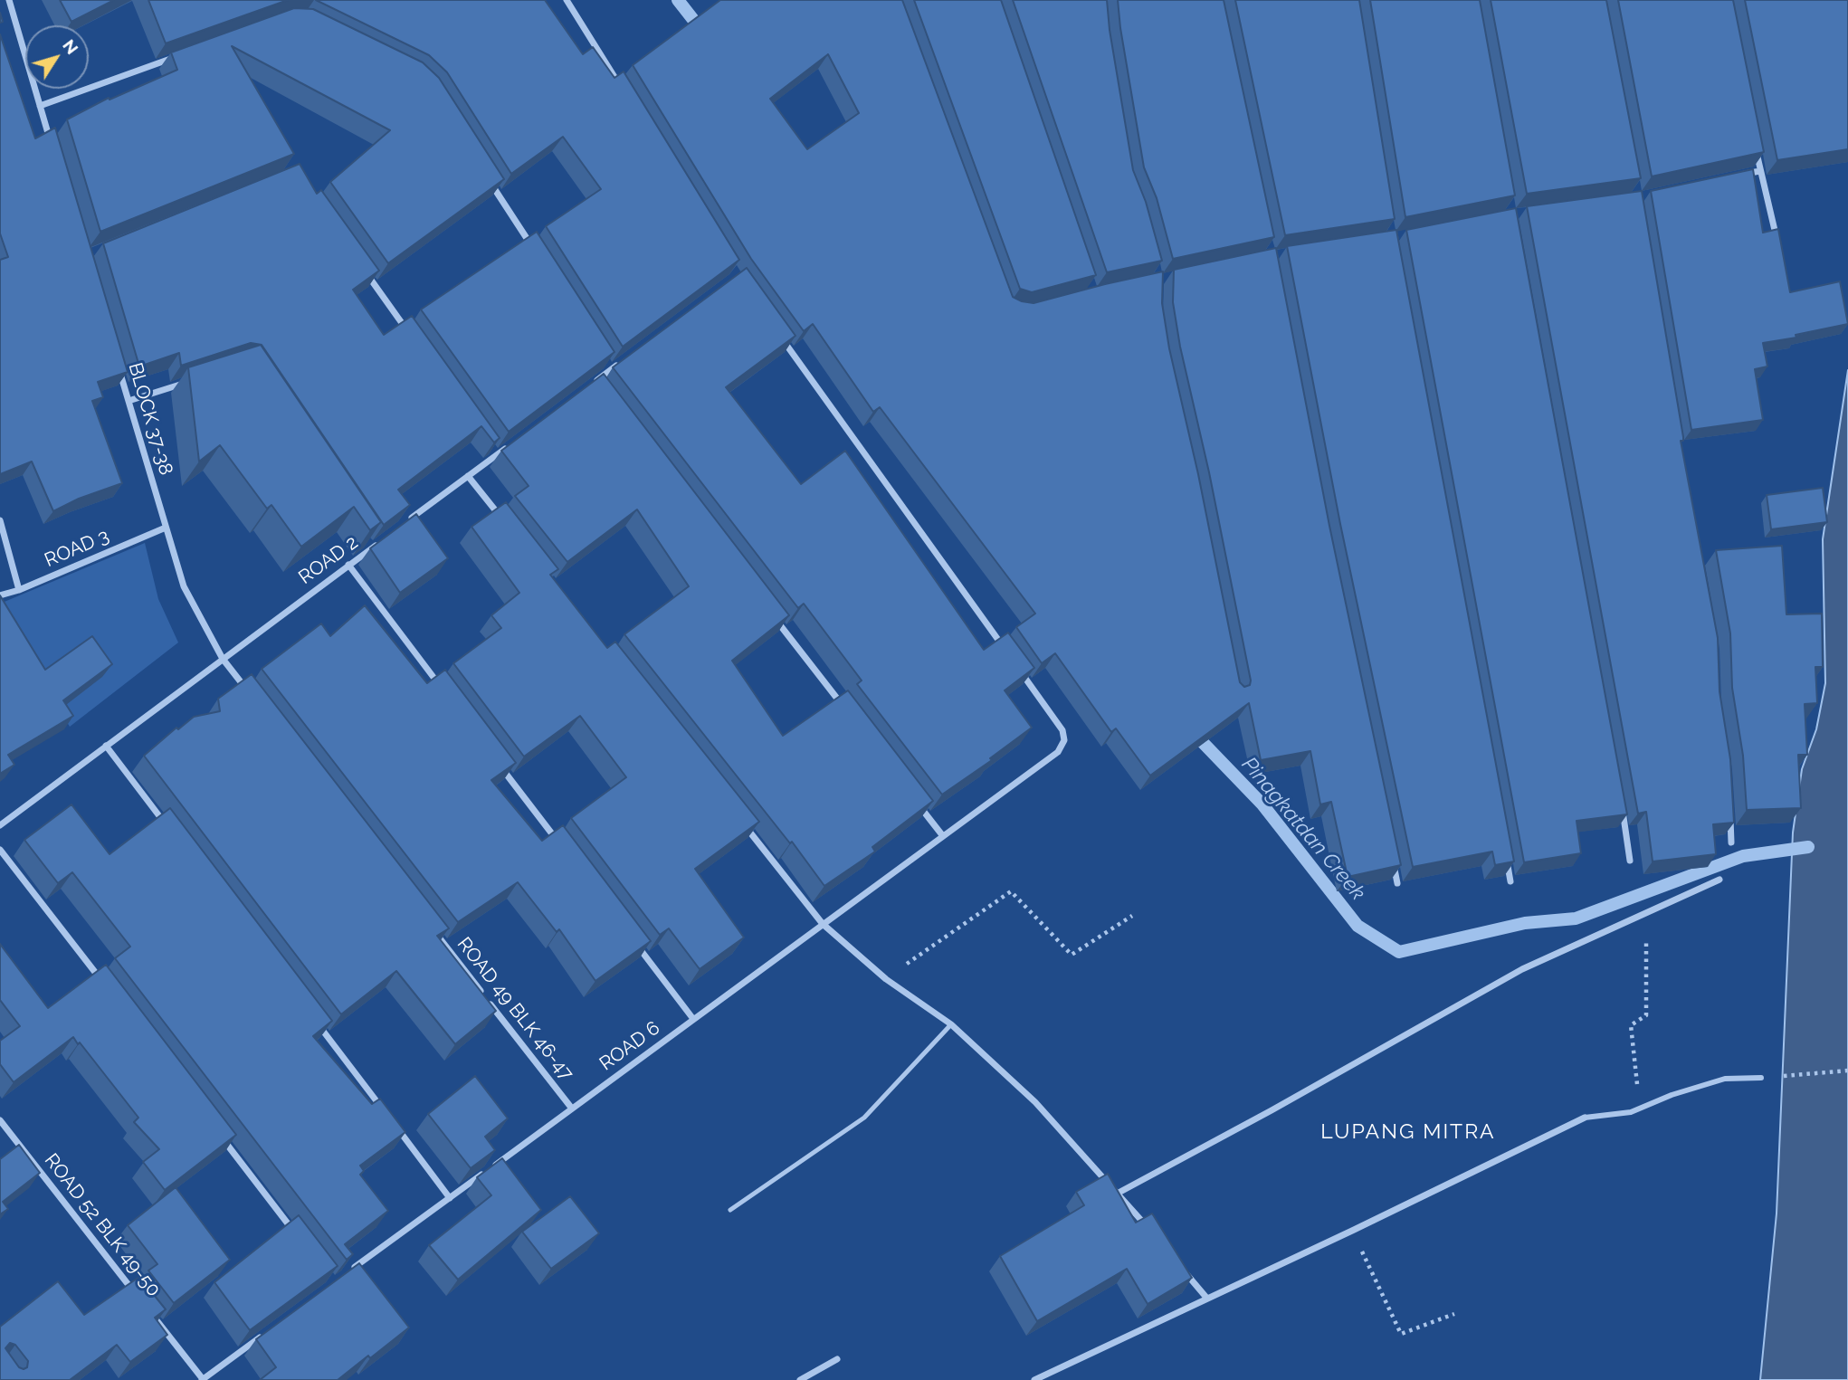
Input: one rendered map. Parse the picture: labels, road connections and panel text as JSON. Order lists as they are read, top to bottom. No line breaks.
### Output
{"streets":{"street":["BLOCK 37-38","ROAD 3","ROAD 2","ROAD 49 BLK 46-47","ROAD 6","ROAD 52 BLK 49-50"]},"crossings":[["BLOCK 37-38","ROAD 3"],["BLOCK 37-38","ROAD 2"],["ROAD 49 BLK 46-47","ROAD 6"]],"districts":["LUPANG MITRA"],"water":["Pinagkatdan Creek"],"north":"top right"}
